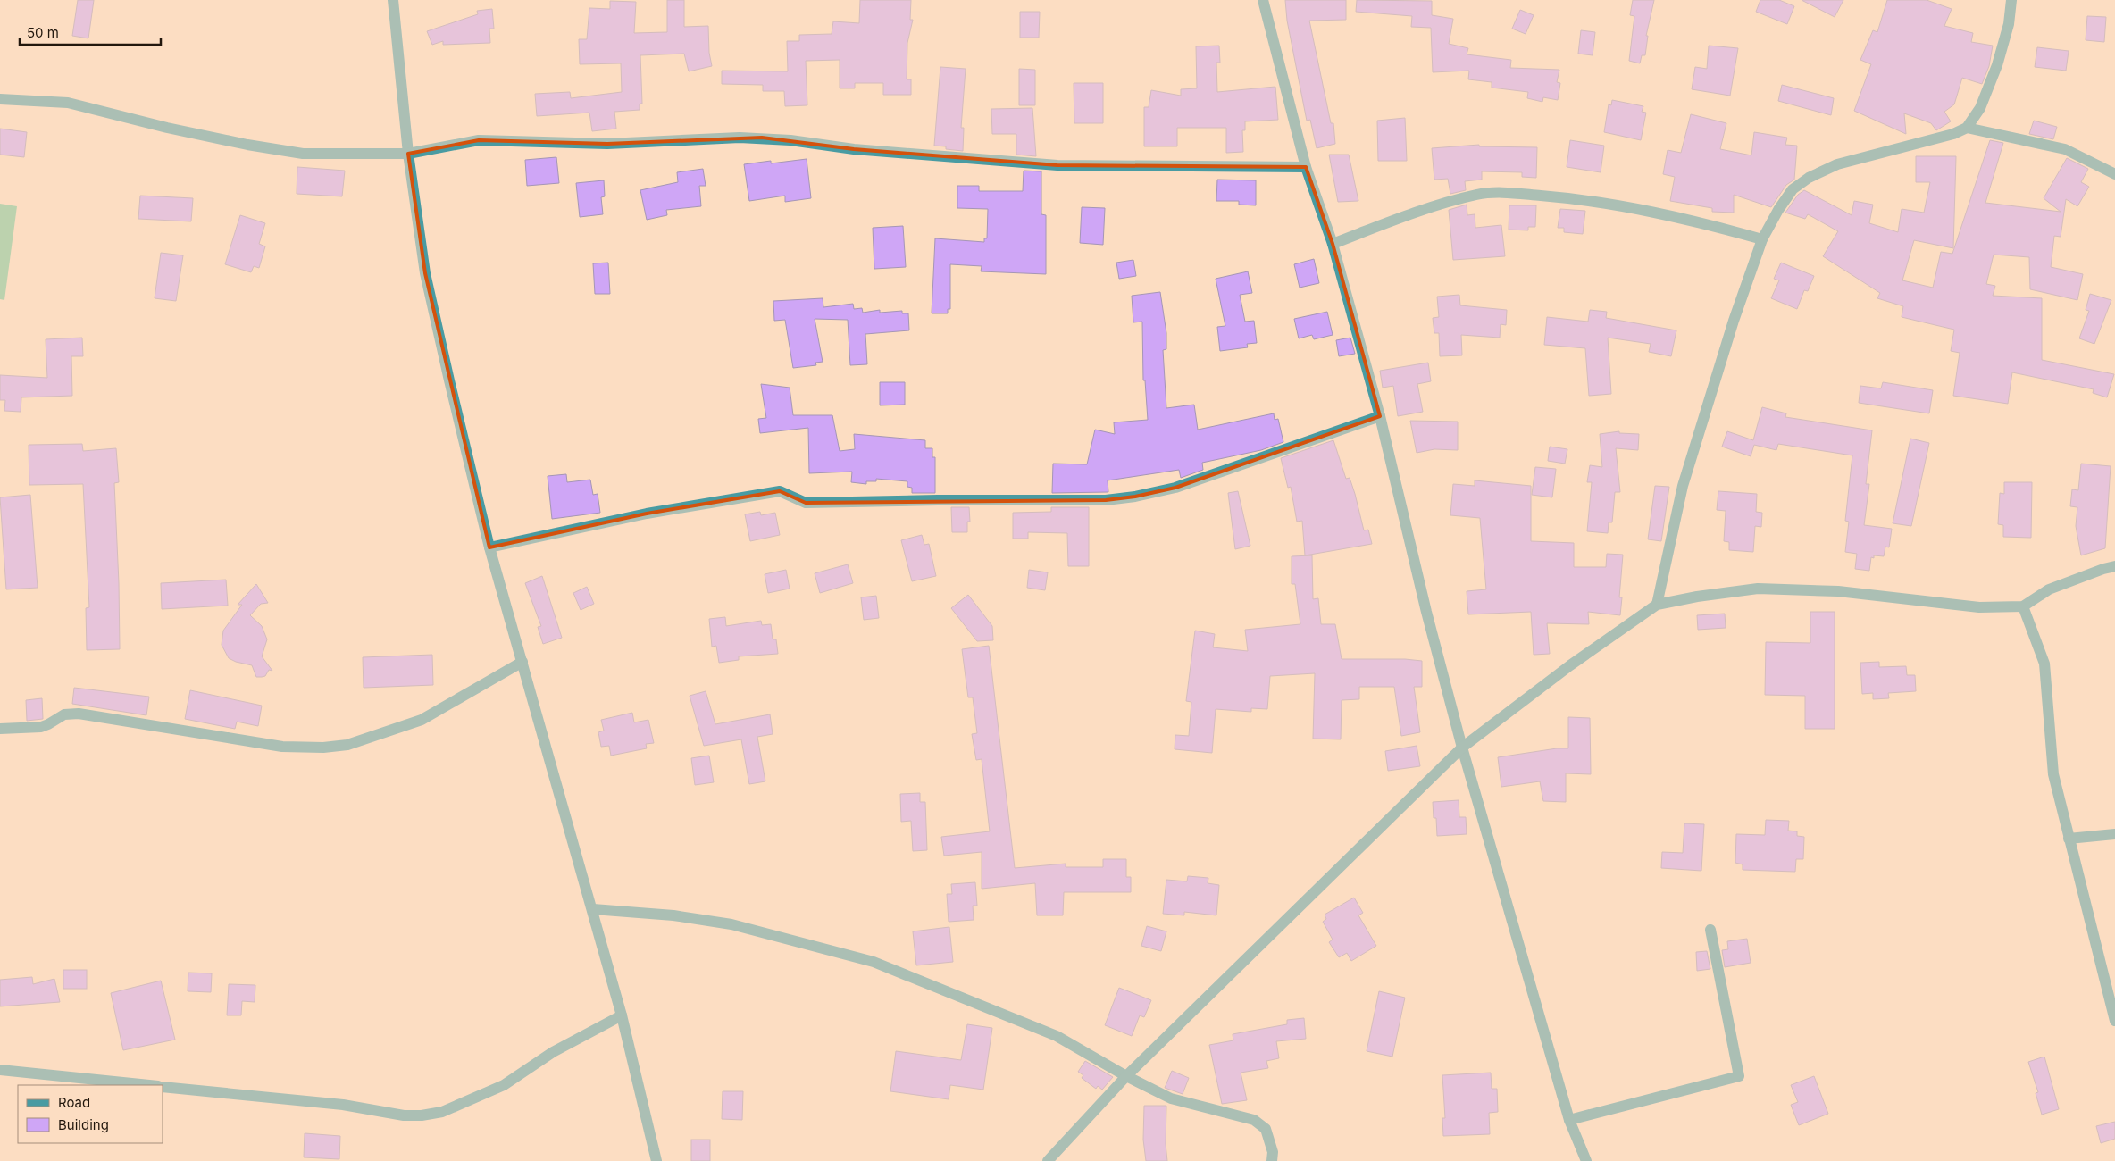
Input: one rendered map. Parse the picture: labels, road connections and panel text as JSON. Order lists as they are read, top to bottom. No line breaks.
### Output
{"legend":["Road","Building"],"scale_bar":"50 m"}
